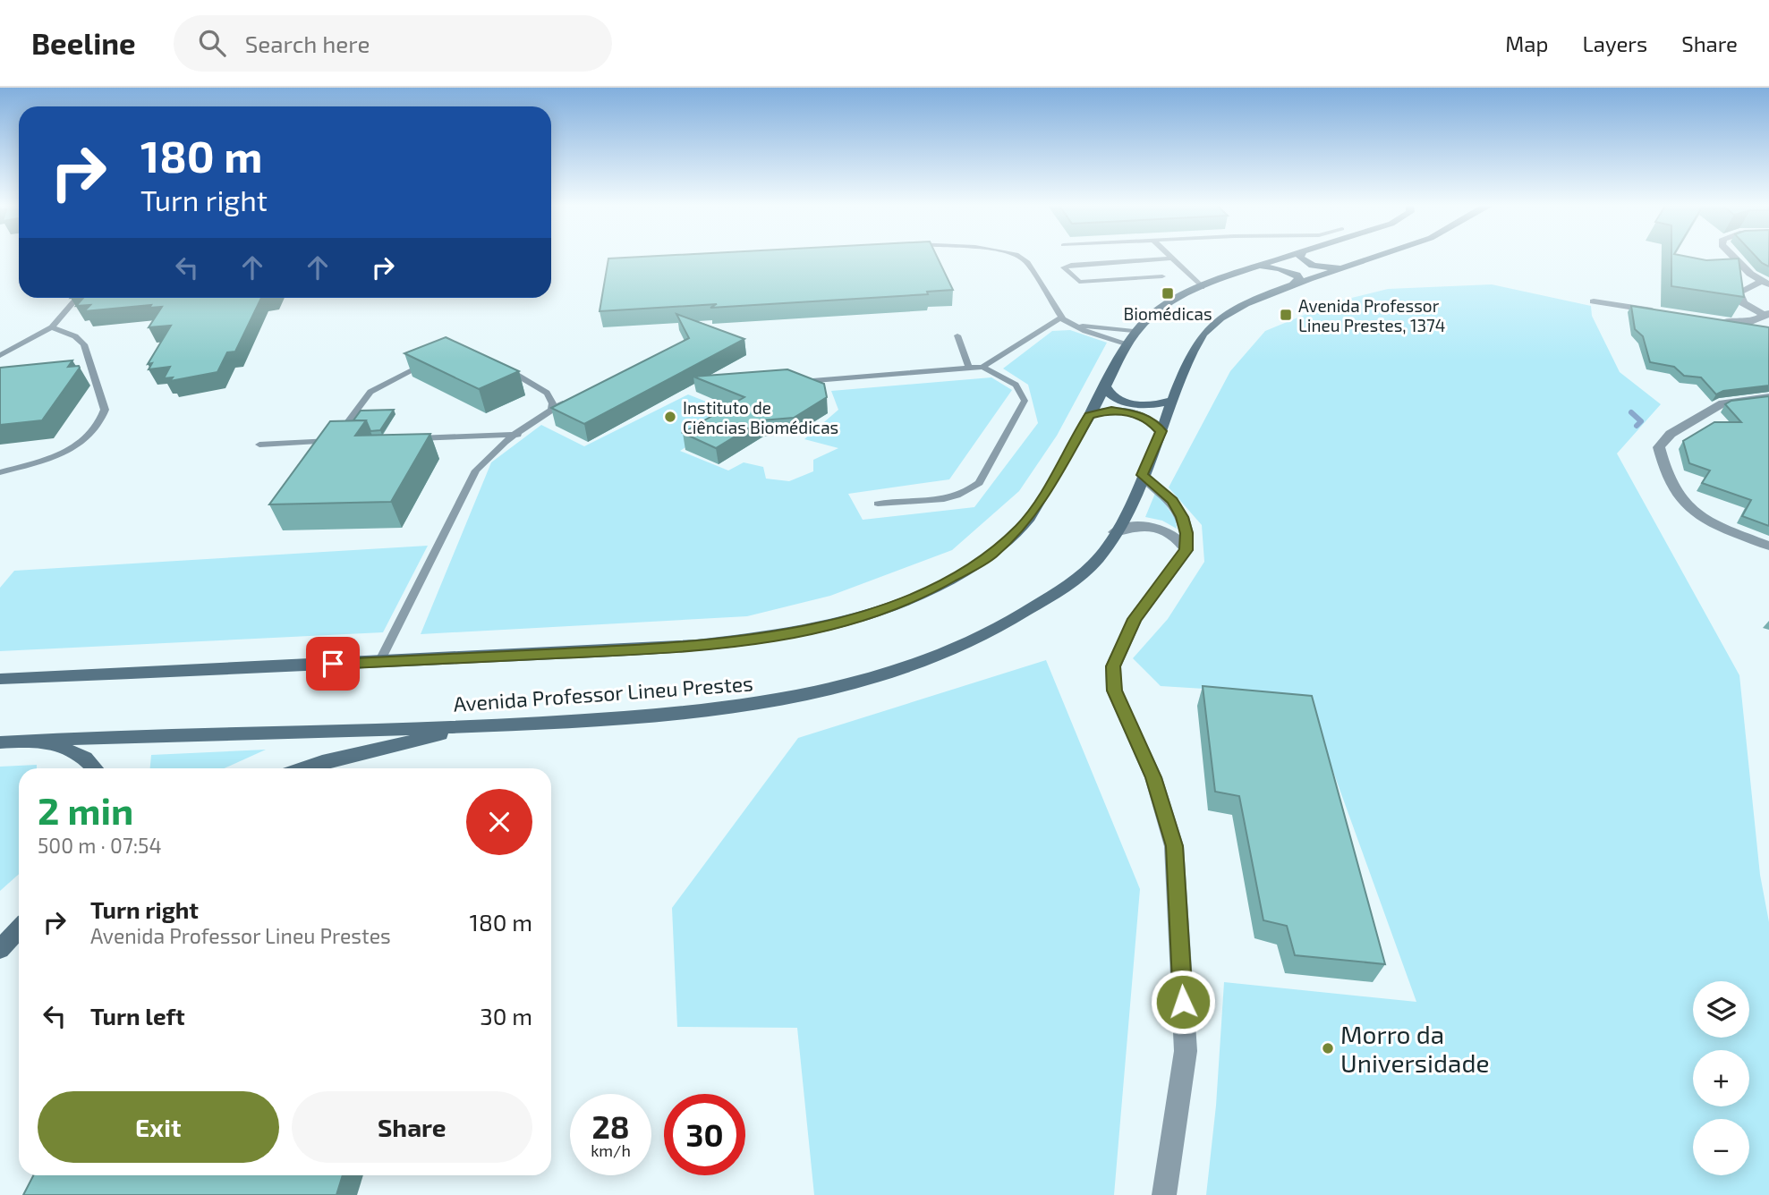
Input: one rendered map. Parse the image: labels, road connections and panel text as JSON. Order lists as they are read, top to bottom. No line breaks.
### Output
{"streets":{"main road":["Avenida Professor Lineu Prestes"]},"places":{"transit":["Biomédicas","Avenida Professor Lineu Prestes, 1374"],"other":["Instituto de Ciências Biomédicas","Morro da Universidade"]},"page":{"header":"Beeline","search":"Search here","nav":["Map","Layers","Share"],"turn":["180 m","Turn right"],"heading":["2 min","500 m · 07:54"],"list":[{"name":"Turn right","note":"Avenida Professor Lineu Prestes","value":"180 m"},{"name":"Turn left","value":"30 m"}],"map_buttons":["+","−"],"buttons":["Exit","Share"],"speed":"28 km/h","limit":"30"}}
